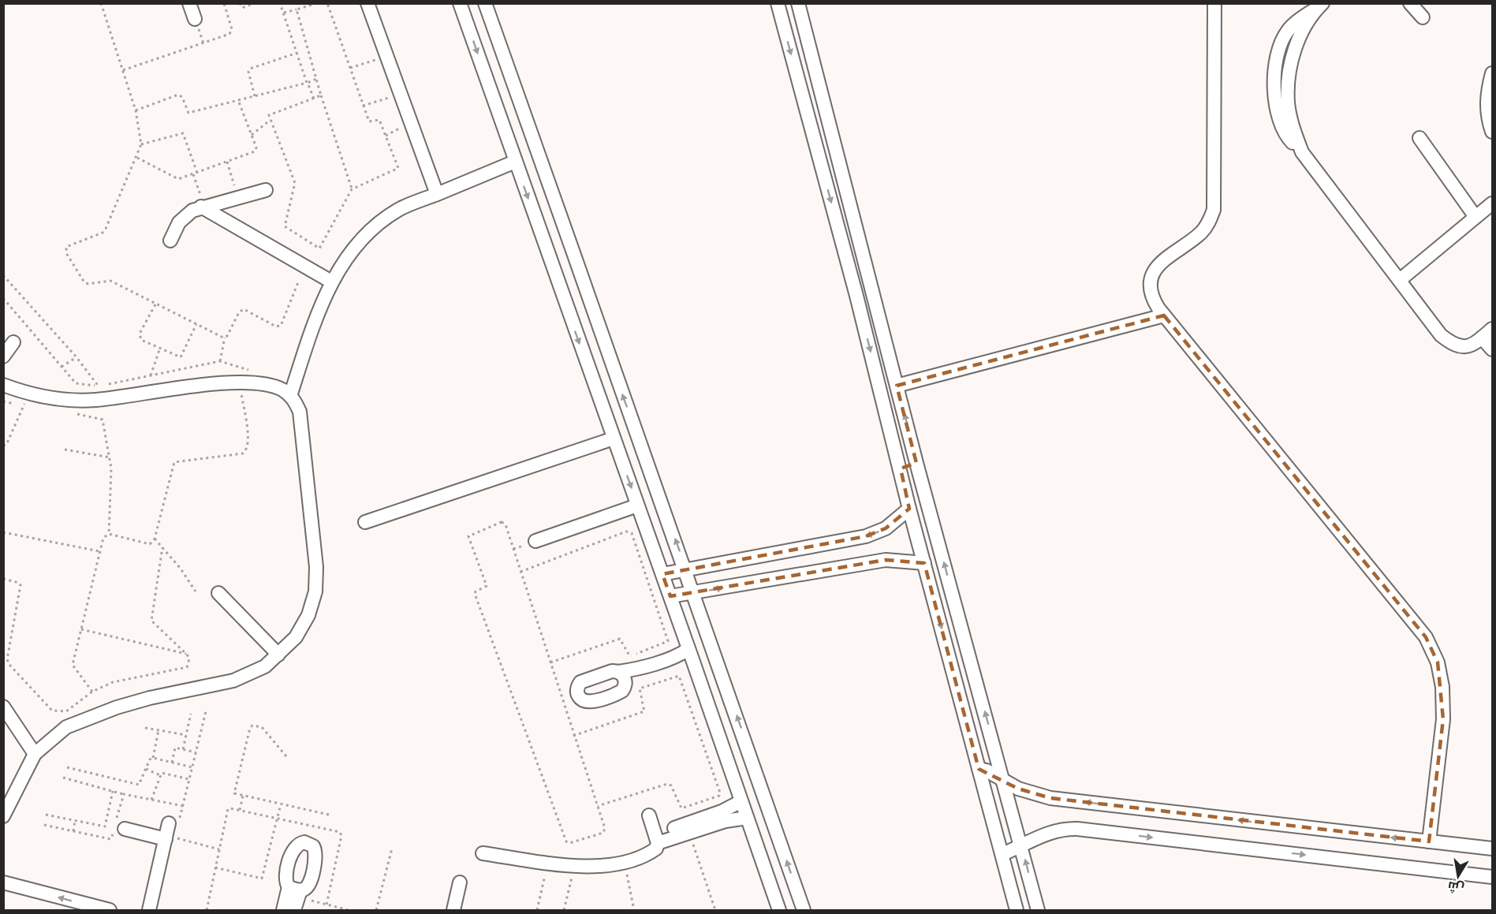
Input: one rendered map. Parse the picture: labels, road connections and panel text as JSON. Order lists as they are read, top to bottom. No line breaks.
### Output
{"north":"bottom"}
